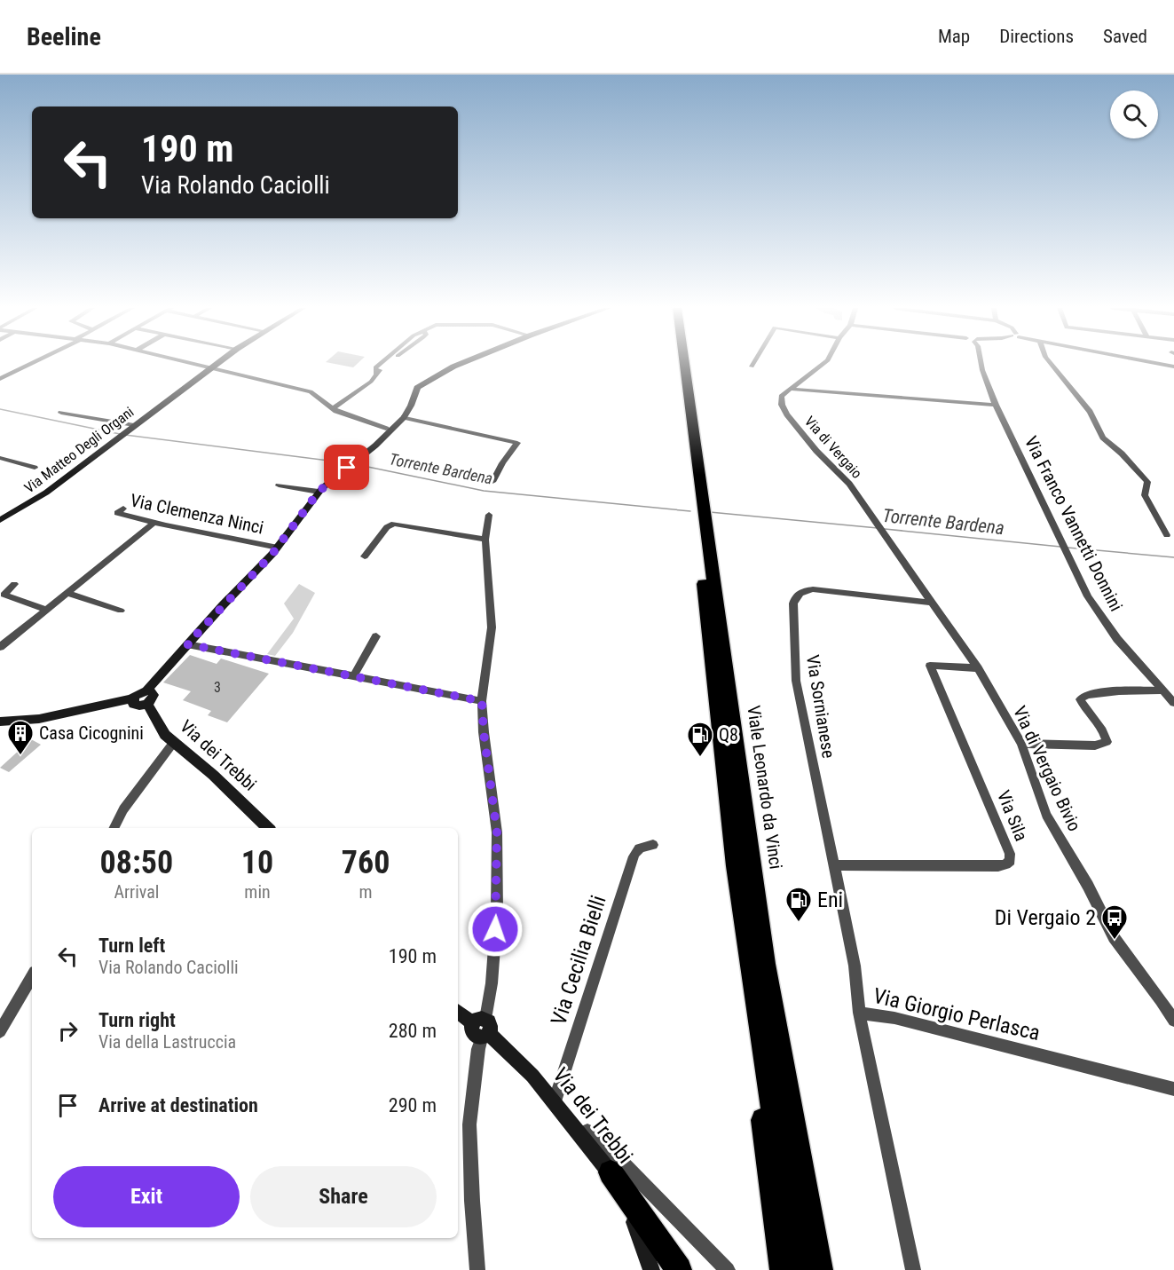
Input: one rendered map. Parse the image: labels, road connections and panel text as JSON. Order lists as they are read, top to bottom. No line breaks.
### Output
{"streets":{"highway":["Viale Leonardo da Vinci"],"street":["Via di Vergaio","Via Matteo Degli Organi","Via Clemenza Ninci","Via Franco Vannetti Donnini","Via Sornianese","Via dei Trebbi","Via di Vergaio Bivio","Via Sila","Via Cecilia Bielli","Via Giorgio Perlasca"]},"crossings":[["Via di Vergaio","Via di Vergaio Bivio"],["Via Sornianese","Via di Vergaio Bivio"],["Via Sornianese","Via Sila"],["Via dei Trebbi","Via Cecilia Bielli"],["Via di Vergaio Bivio","Via Sila"]],"water":["Torrente Bardena"],"places":{"building":["Casa Cicognini"],"fuel station":["Q8","Eni"],"bus stop":["Di Vergaio 2"]},"house_numbers":["3"],"page":{"header":"Beeline","nav":["Map","Directions","Saved"],"turn":["190 m","Via Rolando Caciolli"],"eta":["08:50","Arrival","10","min","760","m"],"list":[{"name":"Turn left","note":"Via Rolando Caciolli","value":"190 m"},{"name":"Turn right","note":"Via della Lastruccia","value":"280 m"},{"name":"Arrive at destination","value":"290 m"}],"buttons":["Exit","Share"]}}
